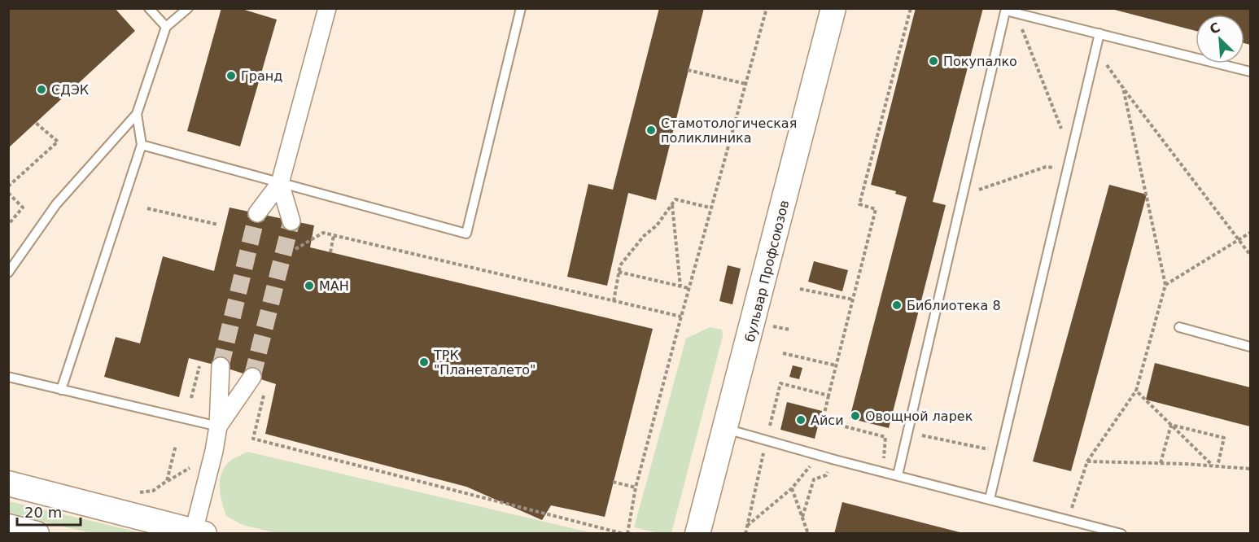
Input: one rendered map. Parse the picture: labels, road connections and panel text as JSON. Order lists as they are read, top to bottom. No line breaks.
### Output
{"streets":{"street":["бульвар Профсоюзов"]},"places":["Покупалко","Гранд","СДЭК","Стамотологическая поликлиника","МАН","Библиотека 8","ТРК \"Планеталето\"","Овощной ларек","Айси"],"scale_bar":"20 m","north":"top left"}
